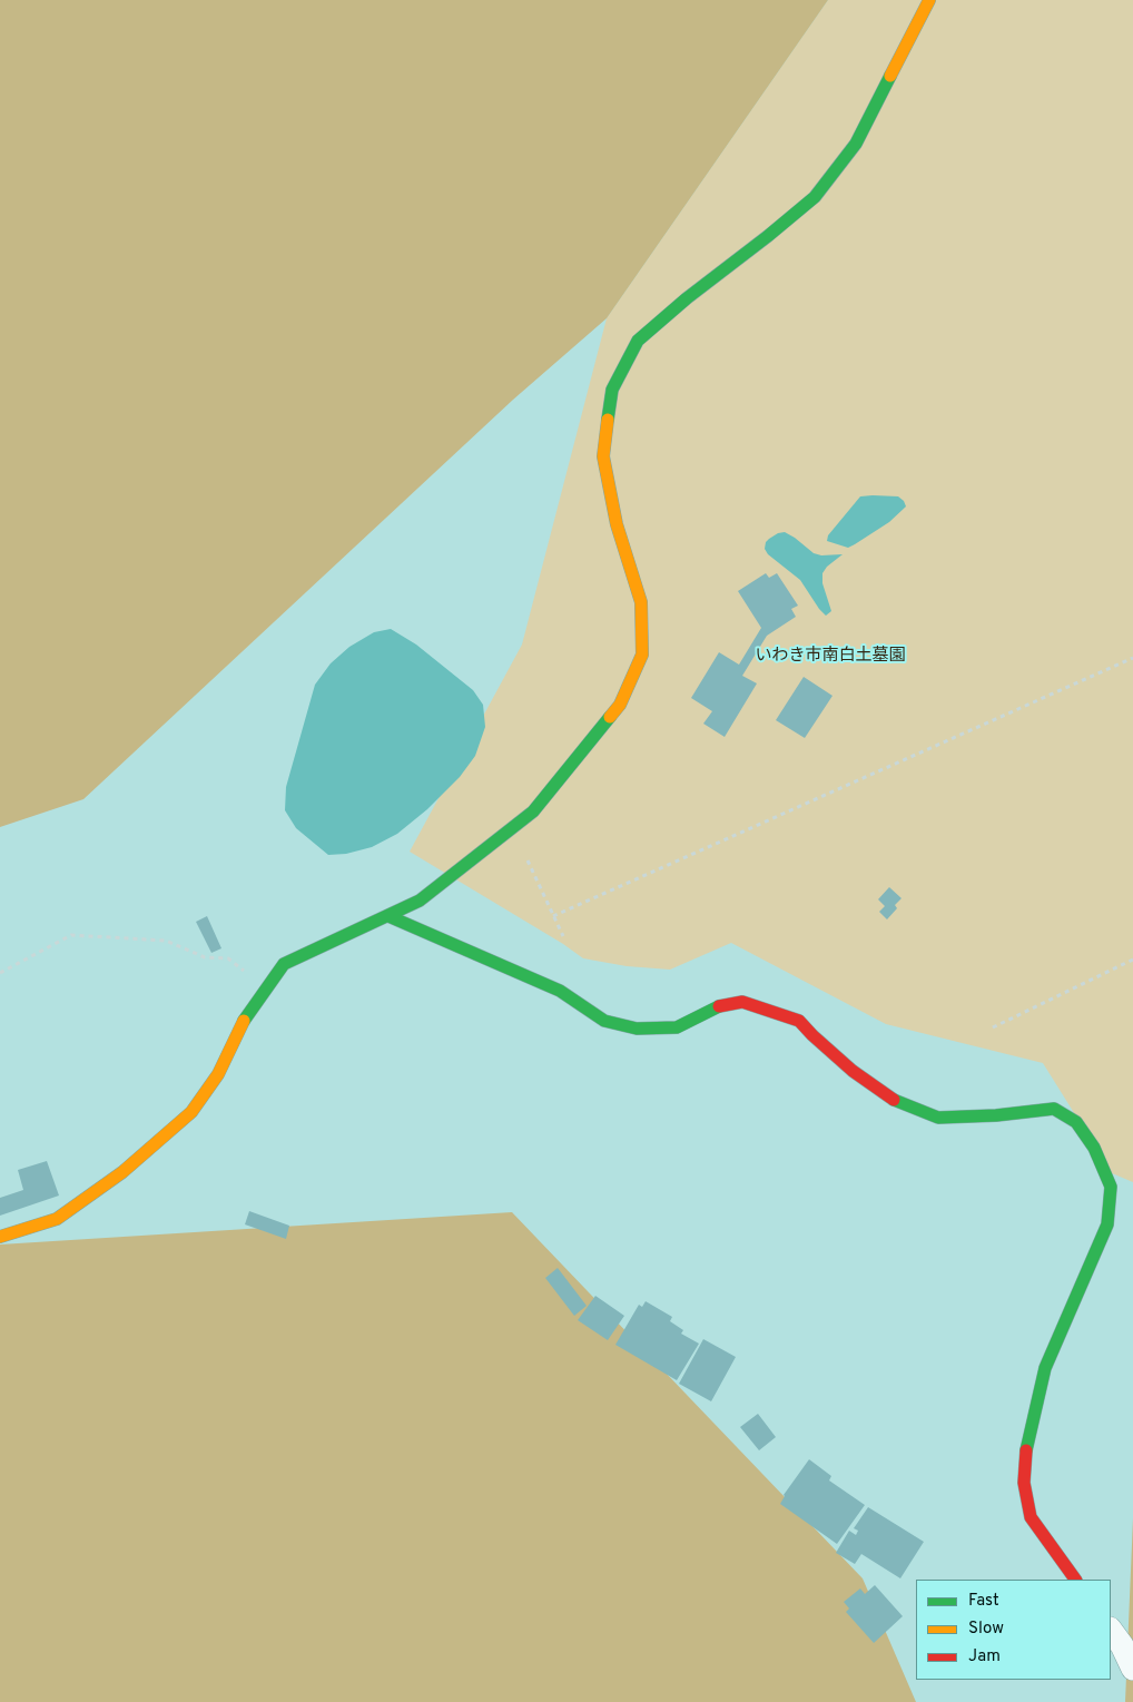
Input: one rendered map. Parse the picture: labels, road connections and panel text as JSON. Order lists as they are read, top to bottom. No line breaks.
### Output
{"parks":["いわき市南白土墓園"],"legend":["Fast","Slow","Jam"]}
